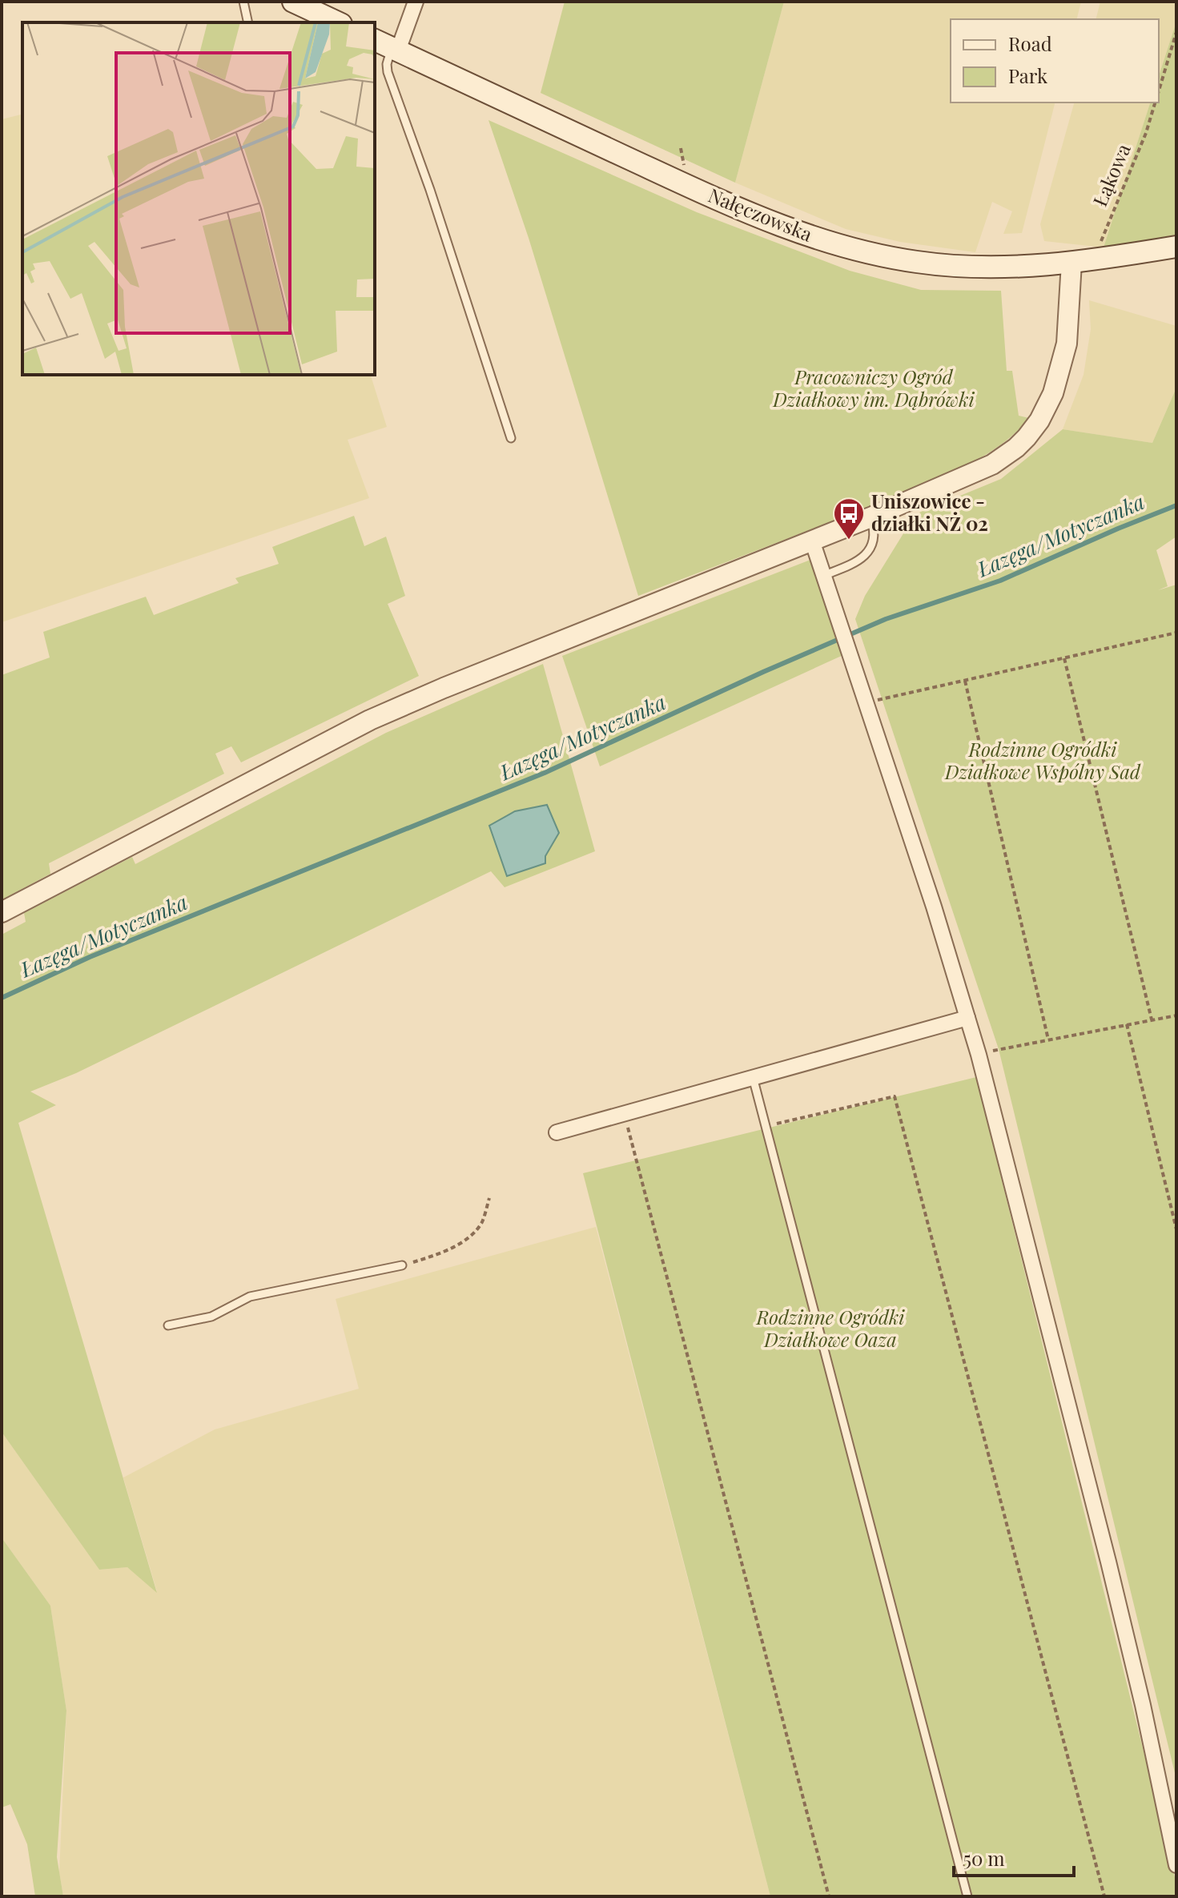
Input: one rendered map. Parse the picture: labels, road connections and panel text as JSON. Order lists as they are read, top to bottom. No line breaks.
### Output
{"streets":{"main road":["Nałęczowska"],"path":["Łąkowa"]},"crossings":[["Łąkowa","Nałęczowska"]],"water":["Łazęga/Motyczanka"],"parks":["Pracowniczy Ogród Działkowy im. Dąbrówki","Rodzinne Ogródki Działkowe Wspólny Sad","Rodzinne Ogródki Działkowe Oaza"],"places":{"bus stop":["Uniszowice - działki NŻ 02"]},"legend":["Road","Park"],"scale_bar":"50 m"}
